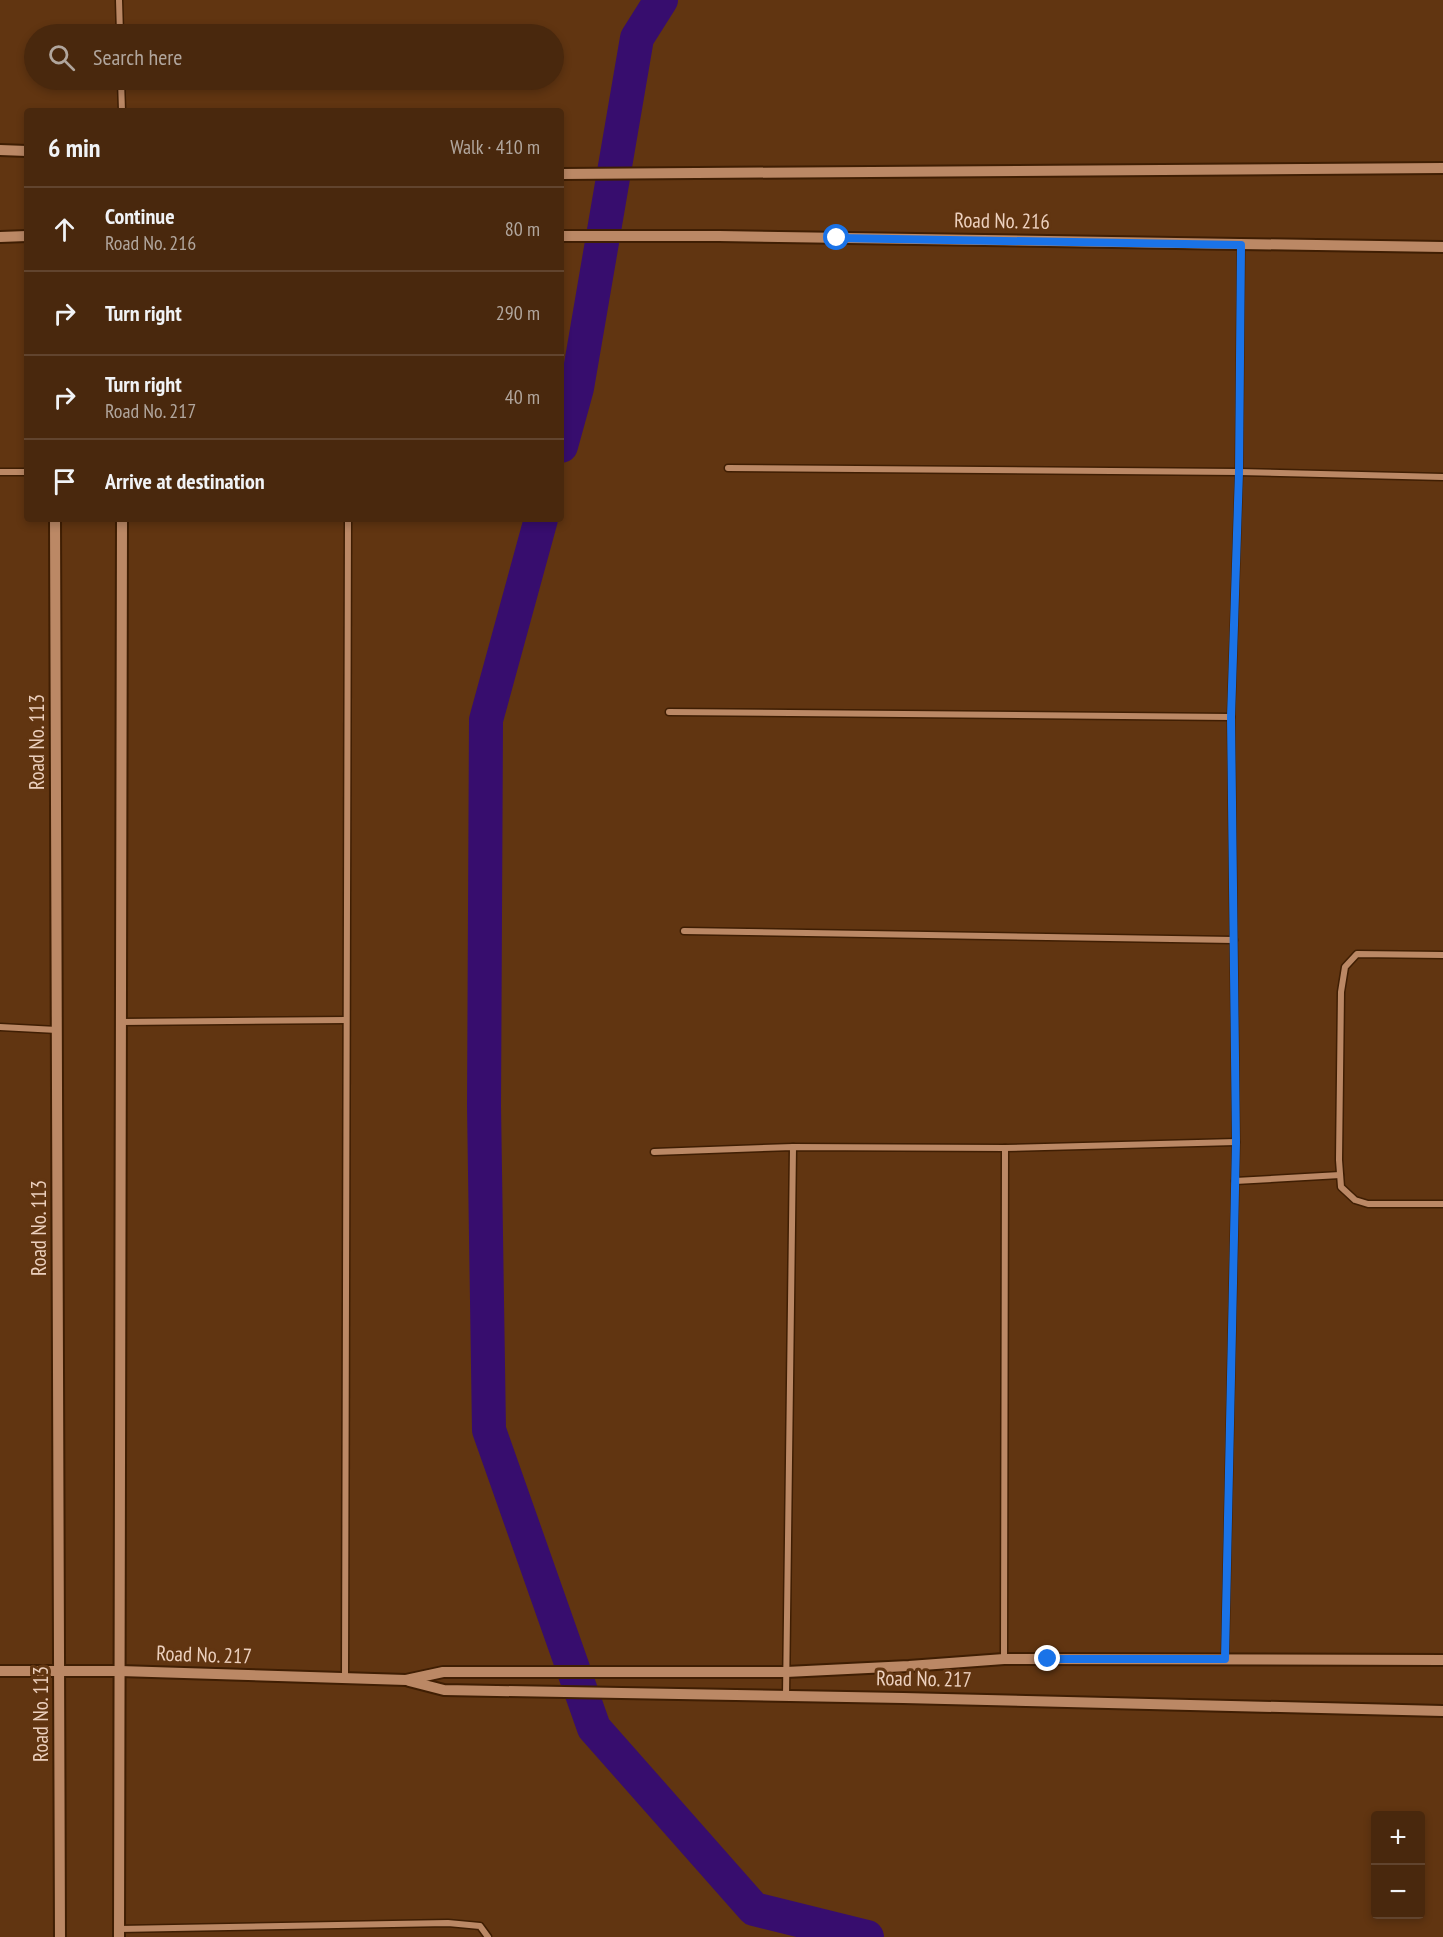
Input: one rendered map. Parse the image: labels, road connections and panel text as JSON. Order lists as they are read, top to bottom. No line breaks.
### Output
{"streets":{"street":["Road No. 216","Road No. 113","Road No. 217"]},"crossings":[["Road No. 113","Road No. 217"]],"page":{"search":"Search here","heading":["6 min","Walk · 410 m"],"list":[["Continue","Road No. 216","80 m"],["Turn right","290 m"],["Turn right","Road No. 217","40 m"],"Arrive at destination"],"map_buttons":["+","−"]}}
